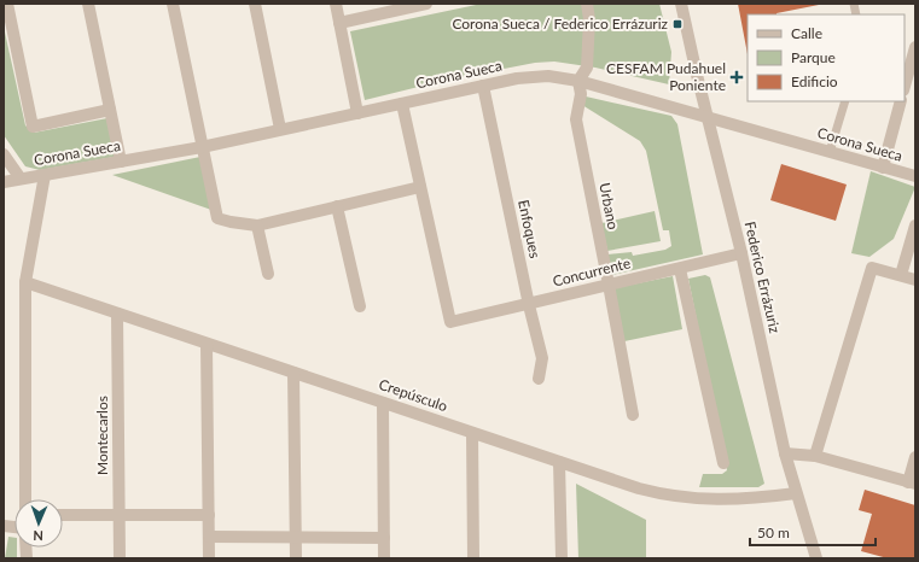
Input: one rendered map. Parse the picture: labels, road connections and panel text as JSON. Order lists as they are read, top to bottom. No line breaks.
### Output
{"streets":{"street":["Corona Sueca","Urbano","Enfoques","Concurrente","Federico Errázuriz","Crepúsculo","Montecarlos"]},"crossings":[["Corona Sueca","Urbano"],["Corona Sueca","Enfoques"],["Corona Sueca","Federico Errázuriz"],["Urbano","Concurrente"],["Enfoques","Concurrente"],["Concurrente","Federico Errázuriz"],["Federico Errázuriz","Crepúsculo"],["Crepúsculo","Montecarlos"]],"places":{"transit":["Corona Sueca / Federico Errázuriz"],"health":["CESFAM Pudahuel Poniente"]},"legend":["Calle","Parque","Edificio"],"scale_bar":"50 m","north":"bottom"}
